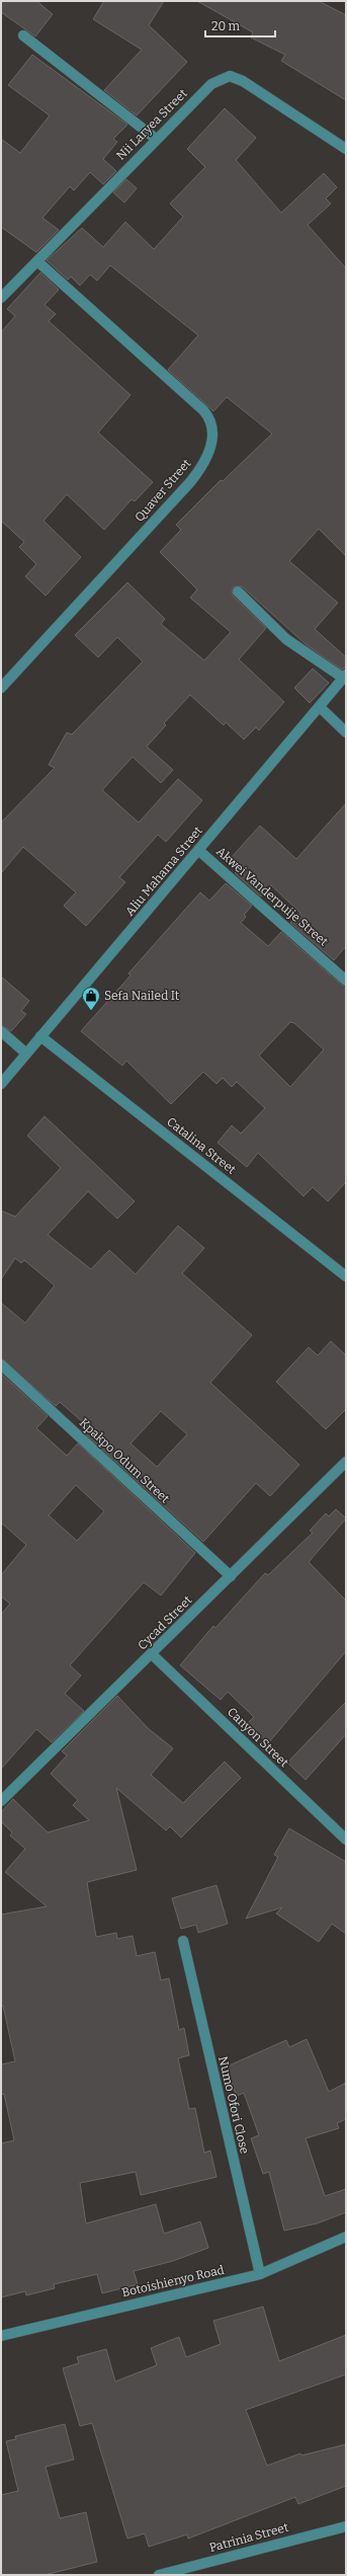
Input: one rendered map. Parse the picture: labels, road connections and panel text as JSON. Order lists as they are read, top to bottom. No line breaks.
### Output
{"streets":{"street":["Nii Laryea Street","Quaver Street","Aliu Mahama Street","Akwei Vanderpuije Street","Catalina Street","Kpakpo Odum Street","Cycad Street","Canyon Street","Numo Ofori Close","Botoishienyo Road","Patrinia Street"]},"crossings":[["Nii Laryea Street","Quaver Street"],["Aliu Mahama Street","Akwei Vanderpuije Street"],["Aliu Mahama Street","Catalina Street"],["Kpakpo Odum Street","Cycad Street"],["Cycad Street","Canyon Street"],["Numo Ofori Close","Botoishienyo Road"]],"places":{"shop":["Sefa Nailed It"]},"scale_bar":"20 m"}
